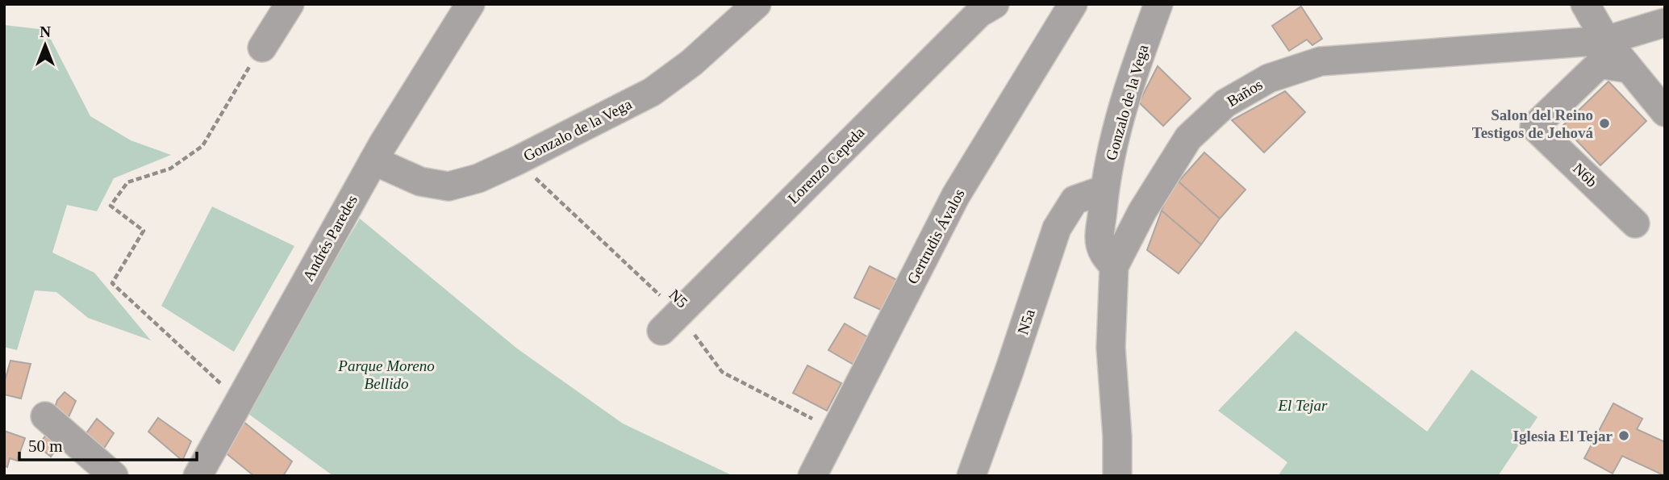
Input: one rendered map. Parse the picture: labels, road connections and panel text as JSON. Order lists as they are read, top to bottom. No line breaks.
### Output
{"streets":{"street":["Baños","Gonzalo de la Vega","Lorenzo Cepeda","N6b","Gertrudis Ávalos","Andrés Paredes","N5a"],"path":["N5"]},"crossings":[["Baños","Gonzalo de la Vega"],["Gonzalo de la Vega","Andrés Paredes"],["Gonzalo de la Vega","N5"],["Gonzalo de la Vega","N5a"],["Lorenzo Cepeda","N5"],["Gertrudis Ávalos","N5"]],"parks":["Parque Moreno Bellido","El Tejar"],"places":["Salon del Reino Testigos de Jehová","Iglesia El Tejar"],"scale_bar":"50 m","north":"top"}
